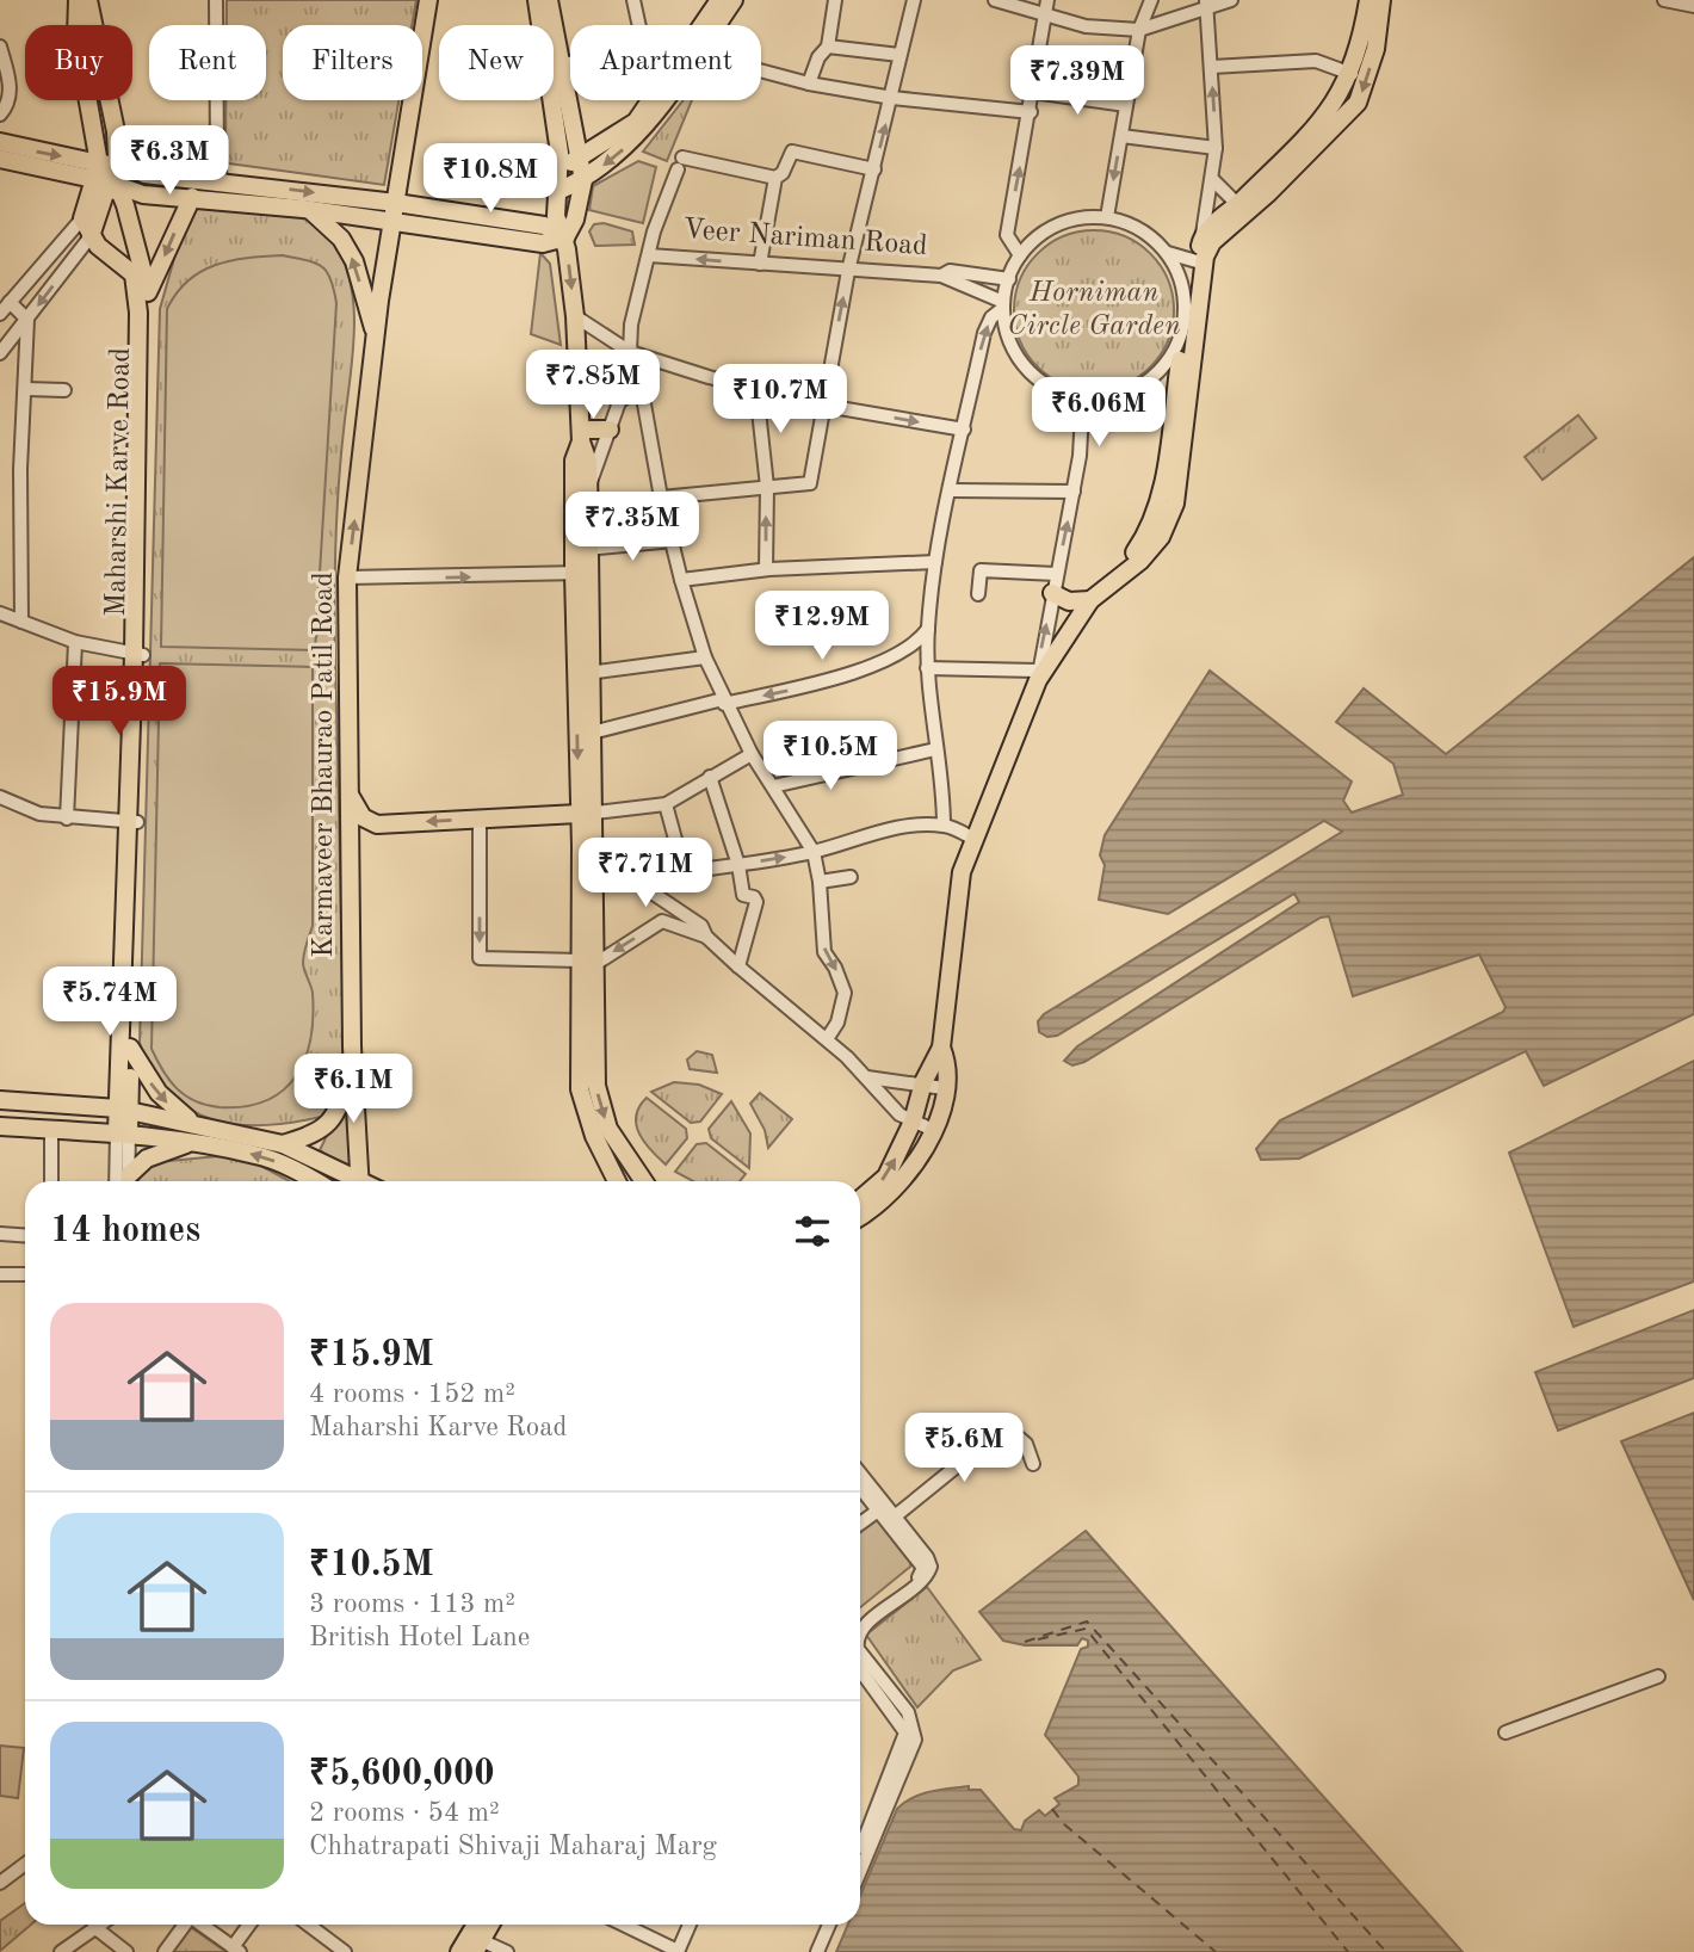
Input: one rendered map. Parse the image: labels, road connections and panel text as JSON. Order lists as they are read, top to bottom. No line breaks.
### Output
{"streets":{"main road":["Maharshi Karve Road","Karmaveer Bhaurao Patil Road"],"street":["Veer Nariman Road"]},"parks":["Horniman Circle Garden"],"page":{"chip":["Buy","Rent","Filters","New","Apartment"],"price":["₹7.39M","₹6.3M","₹10.8M","₹7.85M","₹10.7M","₹6.06M","₹7.35M","₹12.9M","₹15.9M","₹10.5M","₹7.71M","₹5.74M","₹6.1M","₹5.6M"],"heading":"14 homes","list":[{"name":"₹15.9M","note":"4 rooms · 152 m² · Maharshi Karve Road"},{"name":"₹10.5M","note":"3 rooms · 113 m² · British Hotel Lane"},{"name":"₹5,600,000","note":"2 rooms · 54 m² · Chhatrapati Shivaji Maharaj Marg"}]}}
